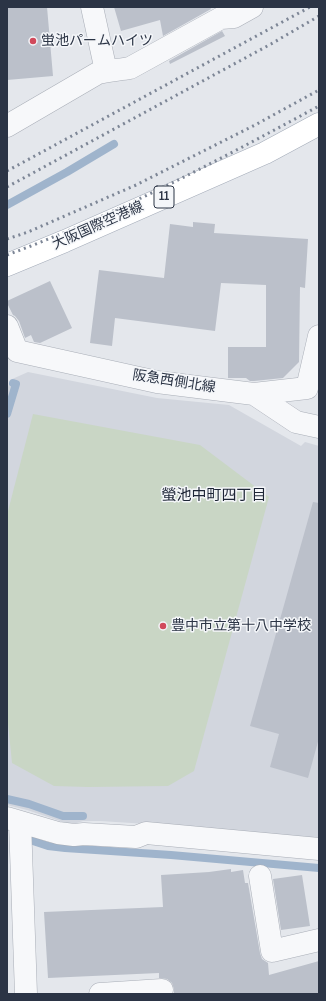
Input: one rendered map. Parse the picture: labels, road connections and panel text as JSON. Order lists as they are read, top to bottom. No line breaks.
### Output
{"streets":{"main road":["11","大阪国際空港線"],"street":["阪急西側北線"]},"districts":["螢池中町四丁目"],"places":["蛍池パームハイツ","豊中市立第十八中学校"]}
